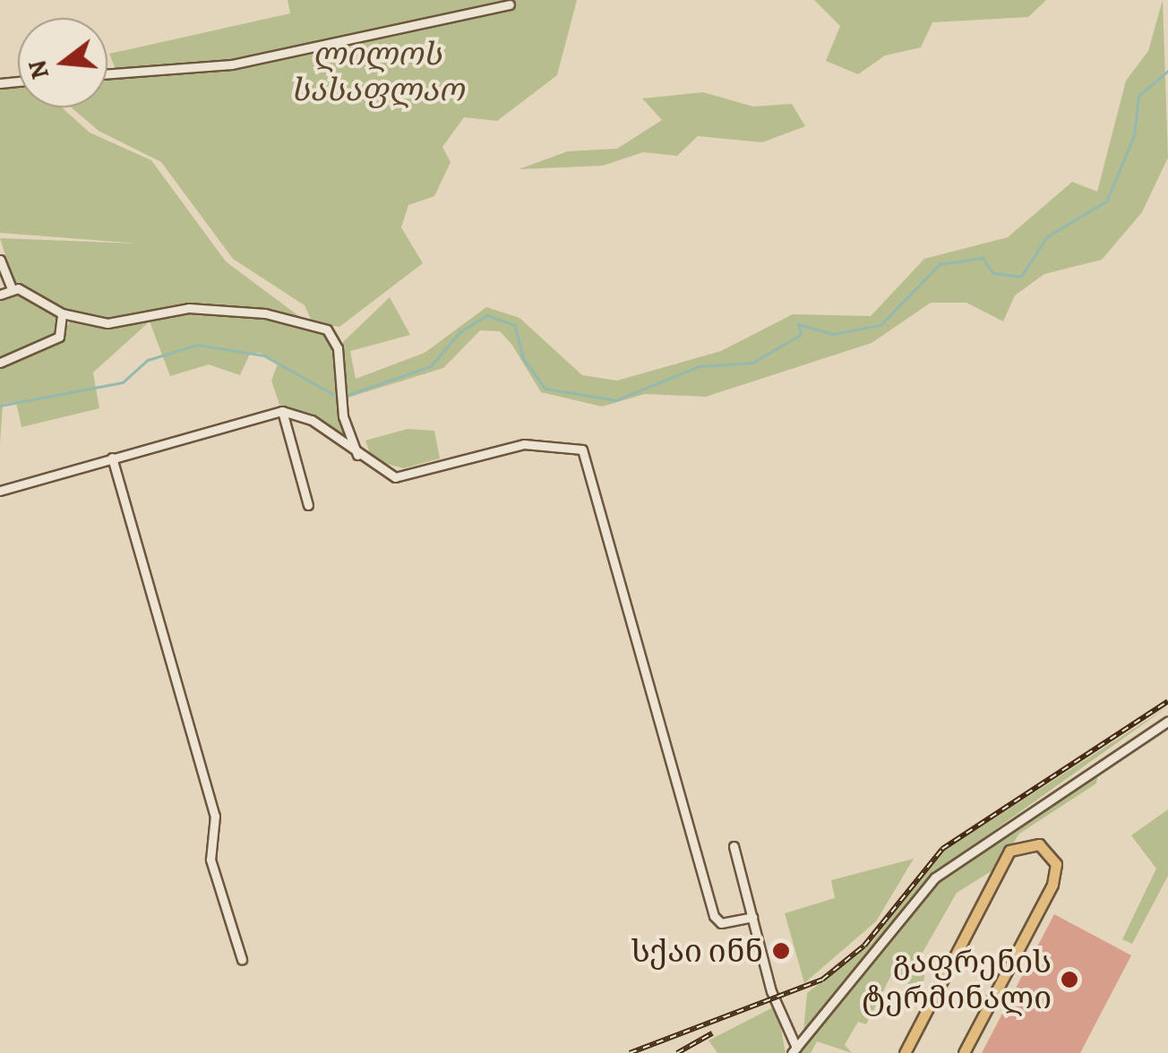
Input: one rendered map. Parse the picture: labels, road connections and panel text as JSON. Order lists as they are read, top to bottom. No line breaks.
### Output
{"parks":["ლილოს სასაფლაო"],"places":["სქაი ინნ","გაფრენის ტერმინალი"],"north":"left"}
